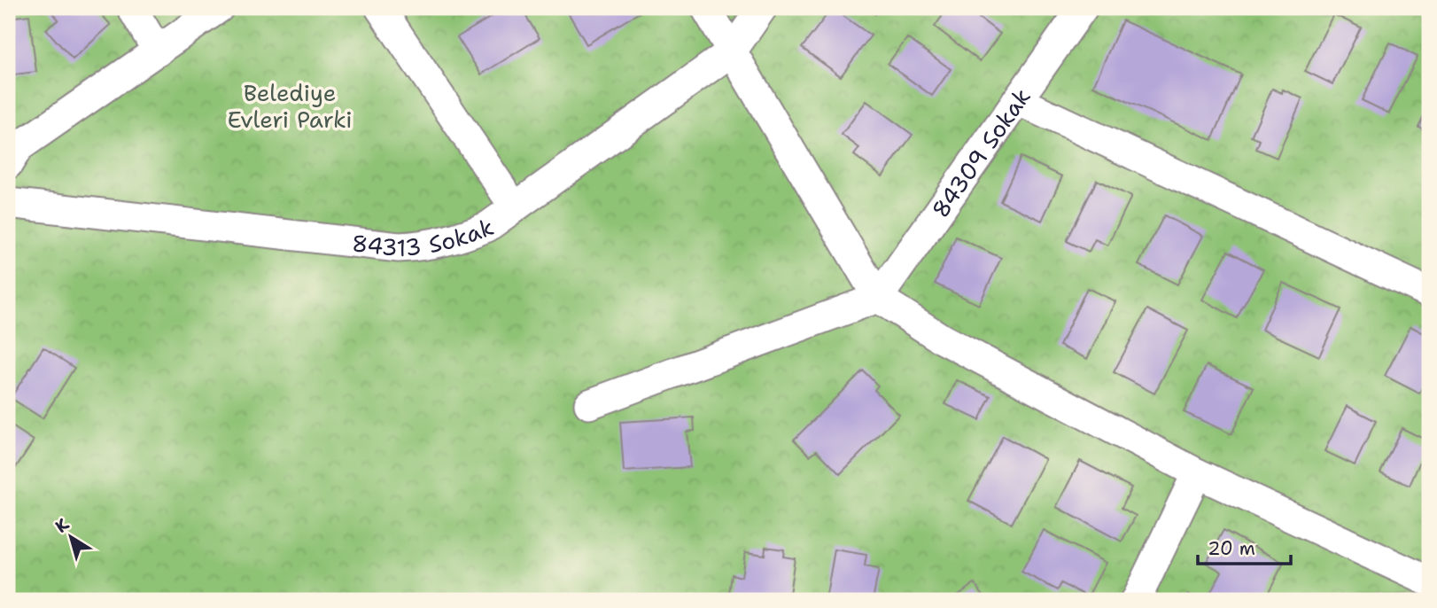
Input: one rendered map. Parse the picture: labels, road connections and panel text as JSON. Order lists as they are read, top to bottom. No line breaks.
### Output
{"streets":{"street":["84309 Sokak","84313 Sokak"]},"parks":["Belediye Evleri Parki"],"scale_bar":"20 m","north":"top left"}
